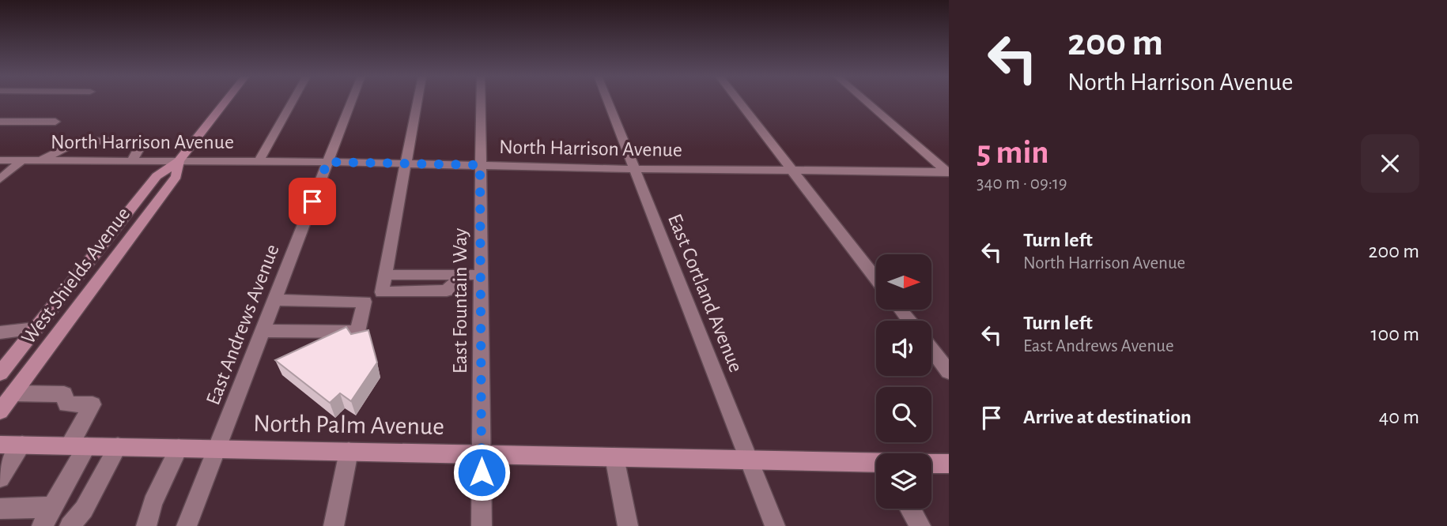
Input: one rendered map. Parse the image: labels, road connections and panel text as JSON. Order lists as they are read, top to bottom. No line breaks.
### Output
{"streets":{"main road":["West Shields Avenue","North Palm Avenue"],"street":["North Harrison Avenue","East Cortland Avenue","East Fountain Way","East Andrews Avenue"]},"crossings":[["North Harrison Avenue","West Shields Avenue"],["North Harrison Avenue","East Cortland Avenue"],["North Harrison Avenue","East Fountain Way"],["North Harrison Avenue","East Andrews Avenue"],["East Cortland Avenue","North Palm Avenue"],["East Fountain Way","North Palm Avenue"],["East Andrews Avenue","North Palm Avenue"]],"north":"right","page":{"turn":["200 m","North Harrison Avenue"],"heading":["5 min","340 m · 09:19"],"list":[{"name":"Turn left","note":"North Harrison Avenue","value":"200 m"},{"name":"Turn left","note":"East Andrews Avenue","value":"100 m"},{"name":"Arrive at destination","value":"40 m"}]}}
